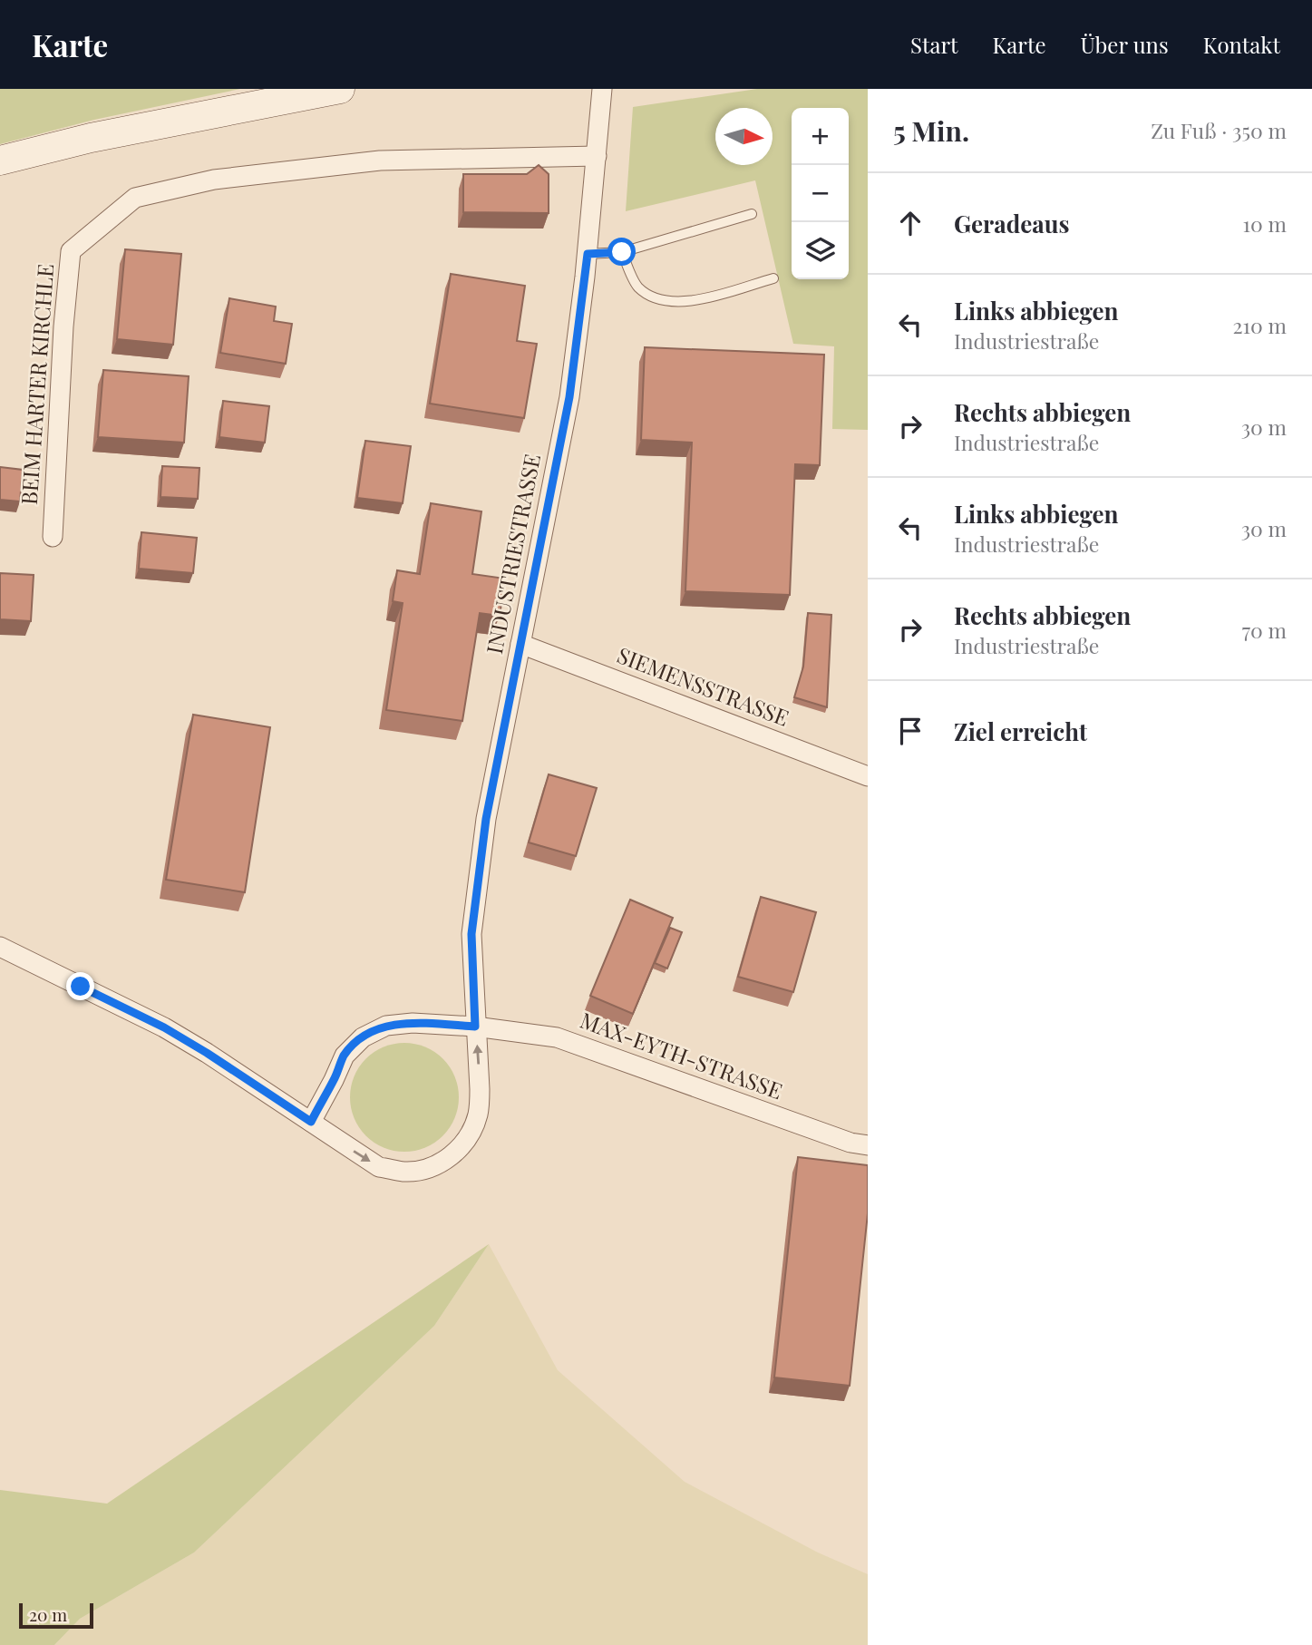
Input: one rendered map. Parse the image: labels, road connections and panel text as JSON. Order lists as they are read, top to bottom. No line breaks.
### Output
{"streets":{"street":["BEIM HARTER KIRCHLE","INDUSTRIESTRASSE","SIEMENSSTRASSE","MAX-EYTH-STRASSE"]},"crossings":[["BEIM HARTER KIRCHLE","INDUSTRIESTRASSE"],["INDUSTRIESTRASSE","SIEMENSSTRASSE"],["INDUSTRIESTRASSE","MAX-EYTH-STRASSE"]],"scale_bar":"20 m","north":"right","page":{"header":"Karte","nav":["Start","Karte","Über uns","Kontakt"],"heading":["5 Min.","Zu Fuß · 350 m"],"map_buttons":["+","−"],"list":[["Geradeaus","10 m"],["Links abbiegen","Industriestraße","210 m"],["Rechts abbiegen","Industriestraße","30 m"],["Links abbiegen","Industriestraße","30 m"],["Rechts abbiegen","Industriestraße","70 m"],"Ziel erreicht"],"scale":"20 m"}}
